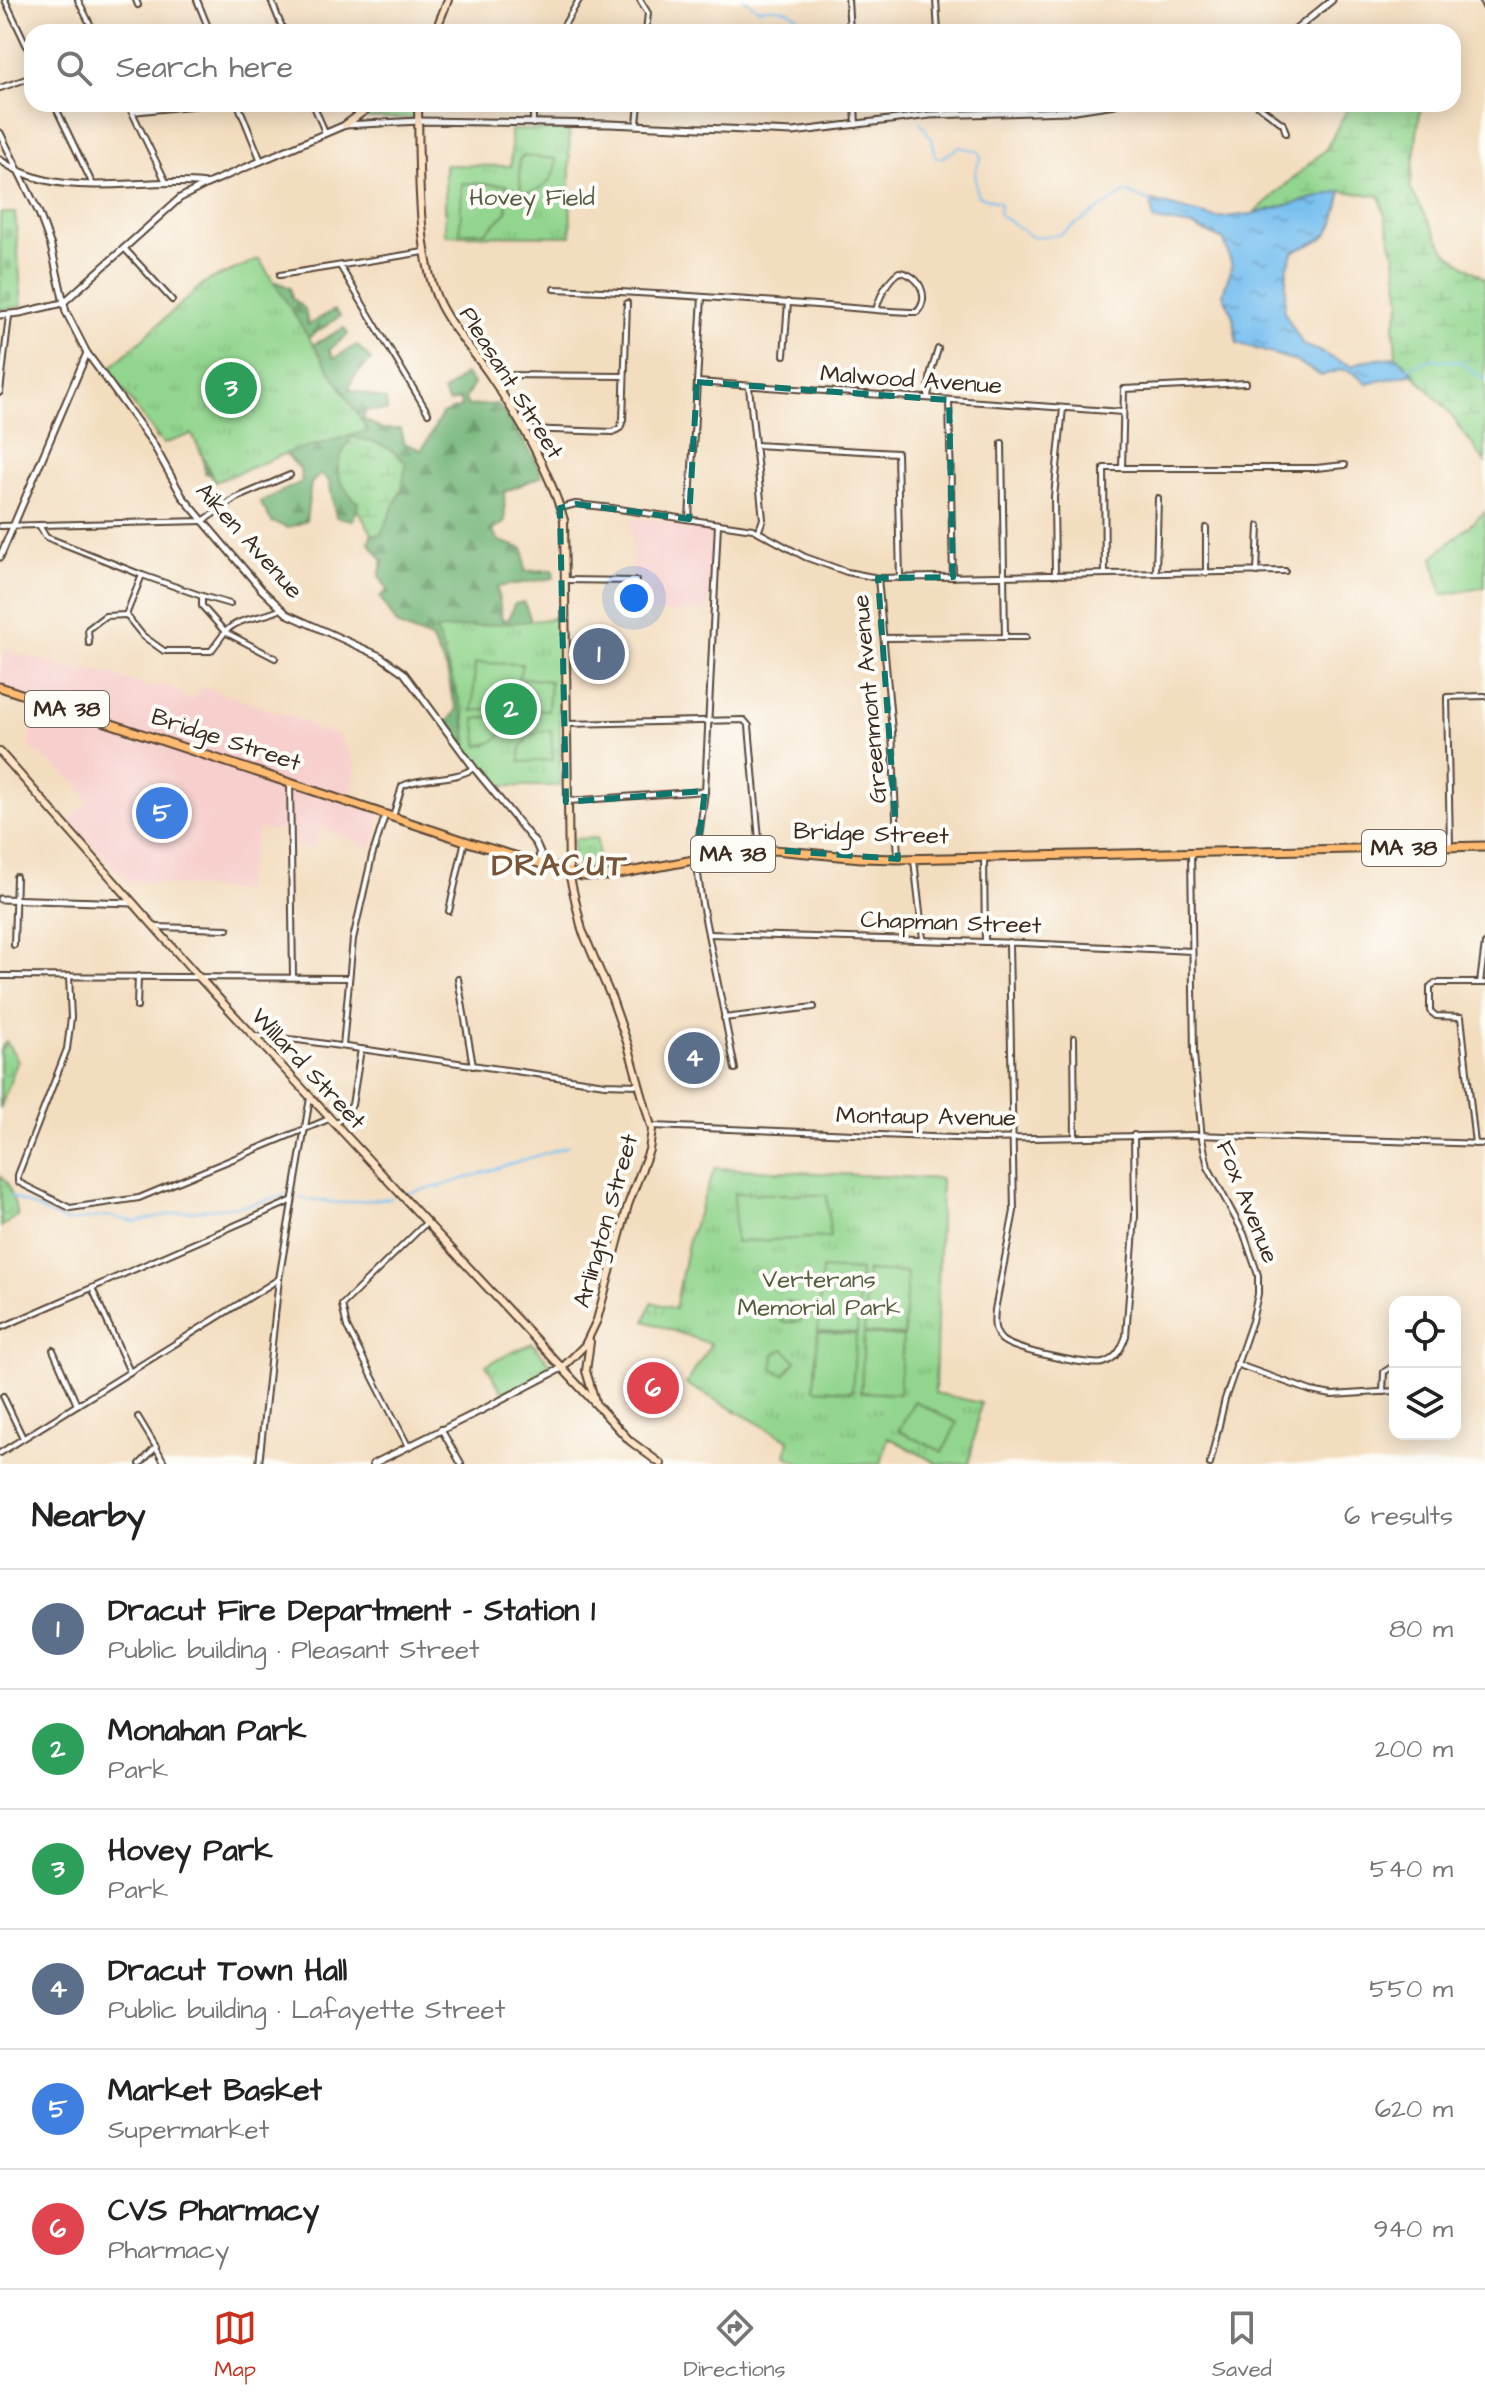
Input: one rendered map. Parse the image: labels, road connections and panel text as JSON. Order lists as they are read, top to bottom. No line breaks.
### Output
{"streets":{"main road":["Pleasant Street","MA 38","Bridge Street","Willard Street","Arlington Street"],"street":["Malwood Avenue","Aiken Avenue","Greenmont Avenue","Chapman Street","Montaup Avenue","Fox Avenue"]},"crossings":[["Pleasant Street","Greenmont Avenue"],["Pleasant Street","Bridge Street"],["Pleasant Street","Arlington Street"],["Aiken Avenue","Bridge Street"],["Greenmont Avenue","Bridge Street"],["Bridge Street","Fox Avenue"],["Bridge Street","Arlington Street"],["Chapman Street","Fox Avenue"],["Willard Street","Arlington Street"],["Montaup Avenue","Fox Avenue"],["Montaup Avenue","Arlington Street"]],"districts":["DRACUT"],"parks":["Hovey Field","Verterans Memorial Park"],"page":{"search":"Search here","pins":["3","1","2","5","4","6"],"heading":["Nearby","6 results"],"list":[{"mark":"1","name":"Dracut Fire Department - Station 1","note":"Public building · Pleasant Street","value":"80 m"},{"mark":"2","name":"Monahan Park","note":"Park","value":"200 m"},{"mark":"3","name":"Hovey Park","note":"Park","value":"540 m"},{"mark":"4","name":"Dracut Town Hall","note":"Public building · Lafayette Street","value":"550 m"},{"mark":"5","name":"Market Basket","note":"Supermarket","value":"620 m"},{"mark":"6","name":"CVS Pharmacy","note":"Pharmacy","value":"940 m"}],"nav":["Map","Directions","Saved"]}}
